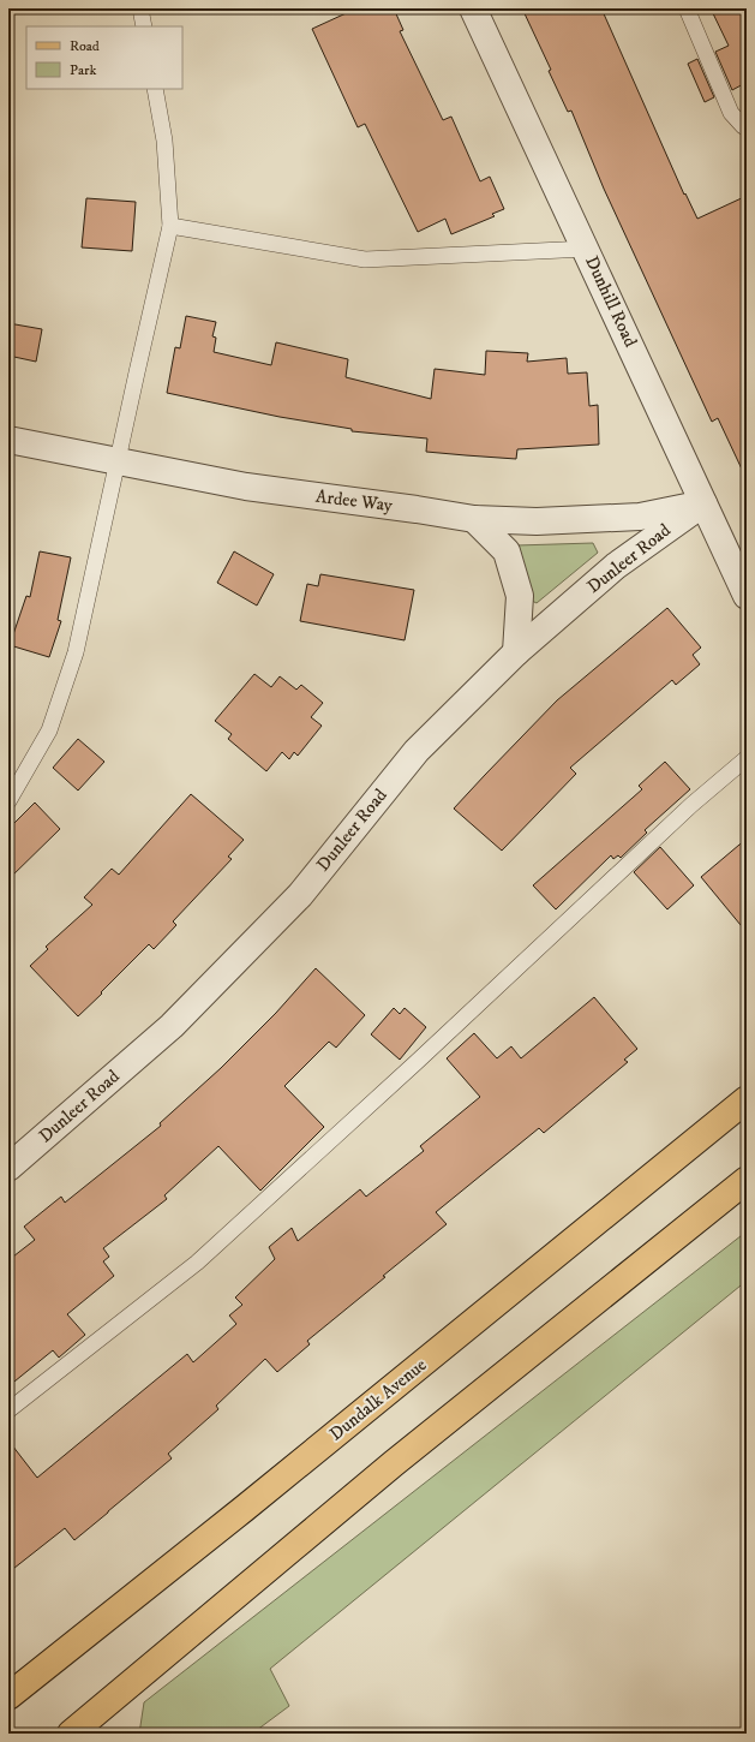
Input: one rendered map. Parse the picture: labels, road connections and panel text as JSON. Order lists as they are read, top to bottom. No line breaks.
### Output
{"streets":{"main road":["Dundalk Avenue"],"street":["Dunhill Road","Ardee Way","Dunleer Road"]},"crossings":[["Dunhill Road","Ardee Way"],["Dunhill Road","Dunleer Road"],["Ardee Way","Dunleer Road"]],"legend":["Road","Park"]}
